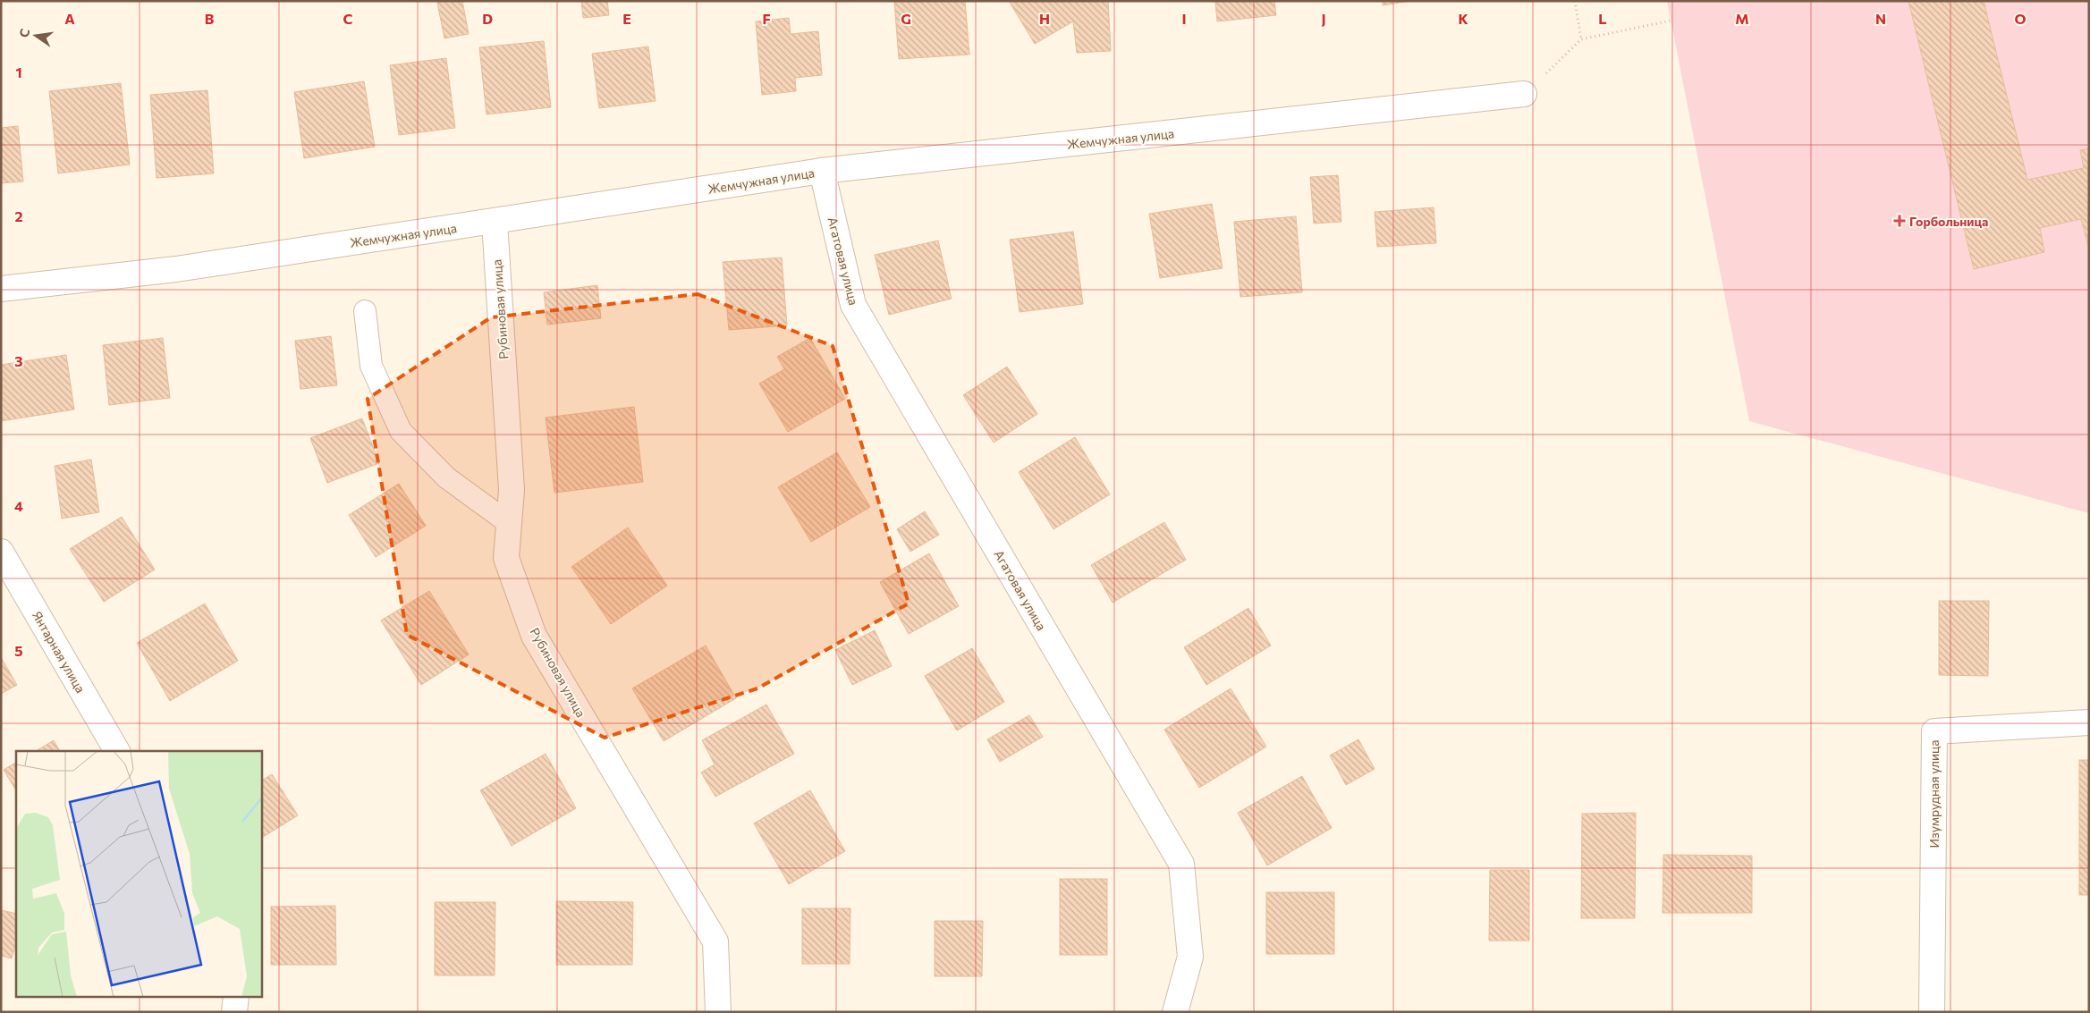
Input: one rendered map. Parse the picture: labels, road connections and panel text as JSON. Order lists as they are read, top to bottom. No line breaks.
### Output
{"streets":{"street":["Жемчужная улица","Агатовая улица","Рубиновая улица","Янтарная улица","Изумрудная улица"]},"crossings":[["Жемчужная улица","Агатовая улица"],["Жемчужная улица","Рубиновая улица"]],"places":{"health":["Горбольница"]},"north":"left","grid":{"columns":["A","B","C","D","E","F","G","H","I","J","K","L","M","N","O"],"rows":["1","2","3","4","5"]}}
